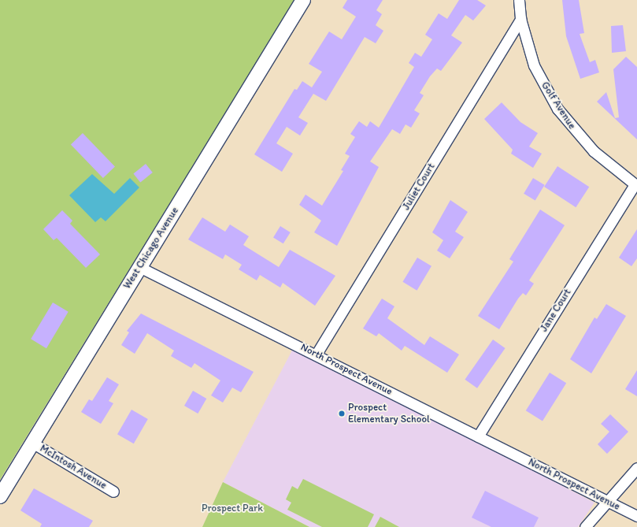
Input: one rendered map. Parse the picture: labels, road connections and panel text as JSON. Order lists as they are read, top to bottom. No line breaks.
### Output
{"streets":{"main road":["West Chicago Avenue"],"street":["Golf Avenue","Juliet Court","Jane Court","North Prospect Avenue","McIntosh Avenue"]},"crossings":[["Golf Avenue","Juliet Court"],["Golf Avenue","Jane Court"],["Juliet Court","North Prospect Avenue"],["West Chicago Avenue","North Prospect Avenue"],["West Chicago Avenue","McIntosh Avenue"],["Jane Court","North Prospect Avenue"]],"parks":["Prospect Park"],"places":["Prospect Elementary School"]}
